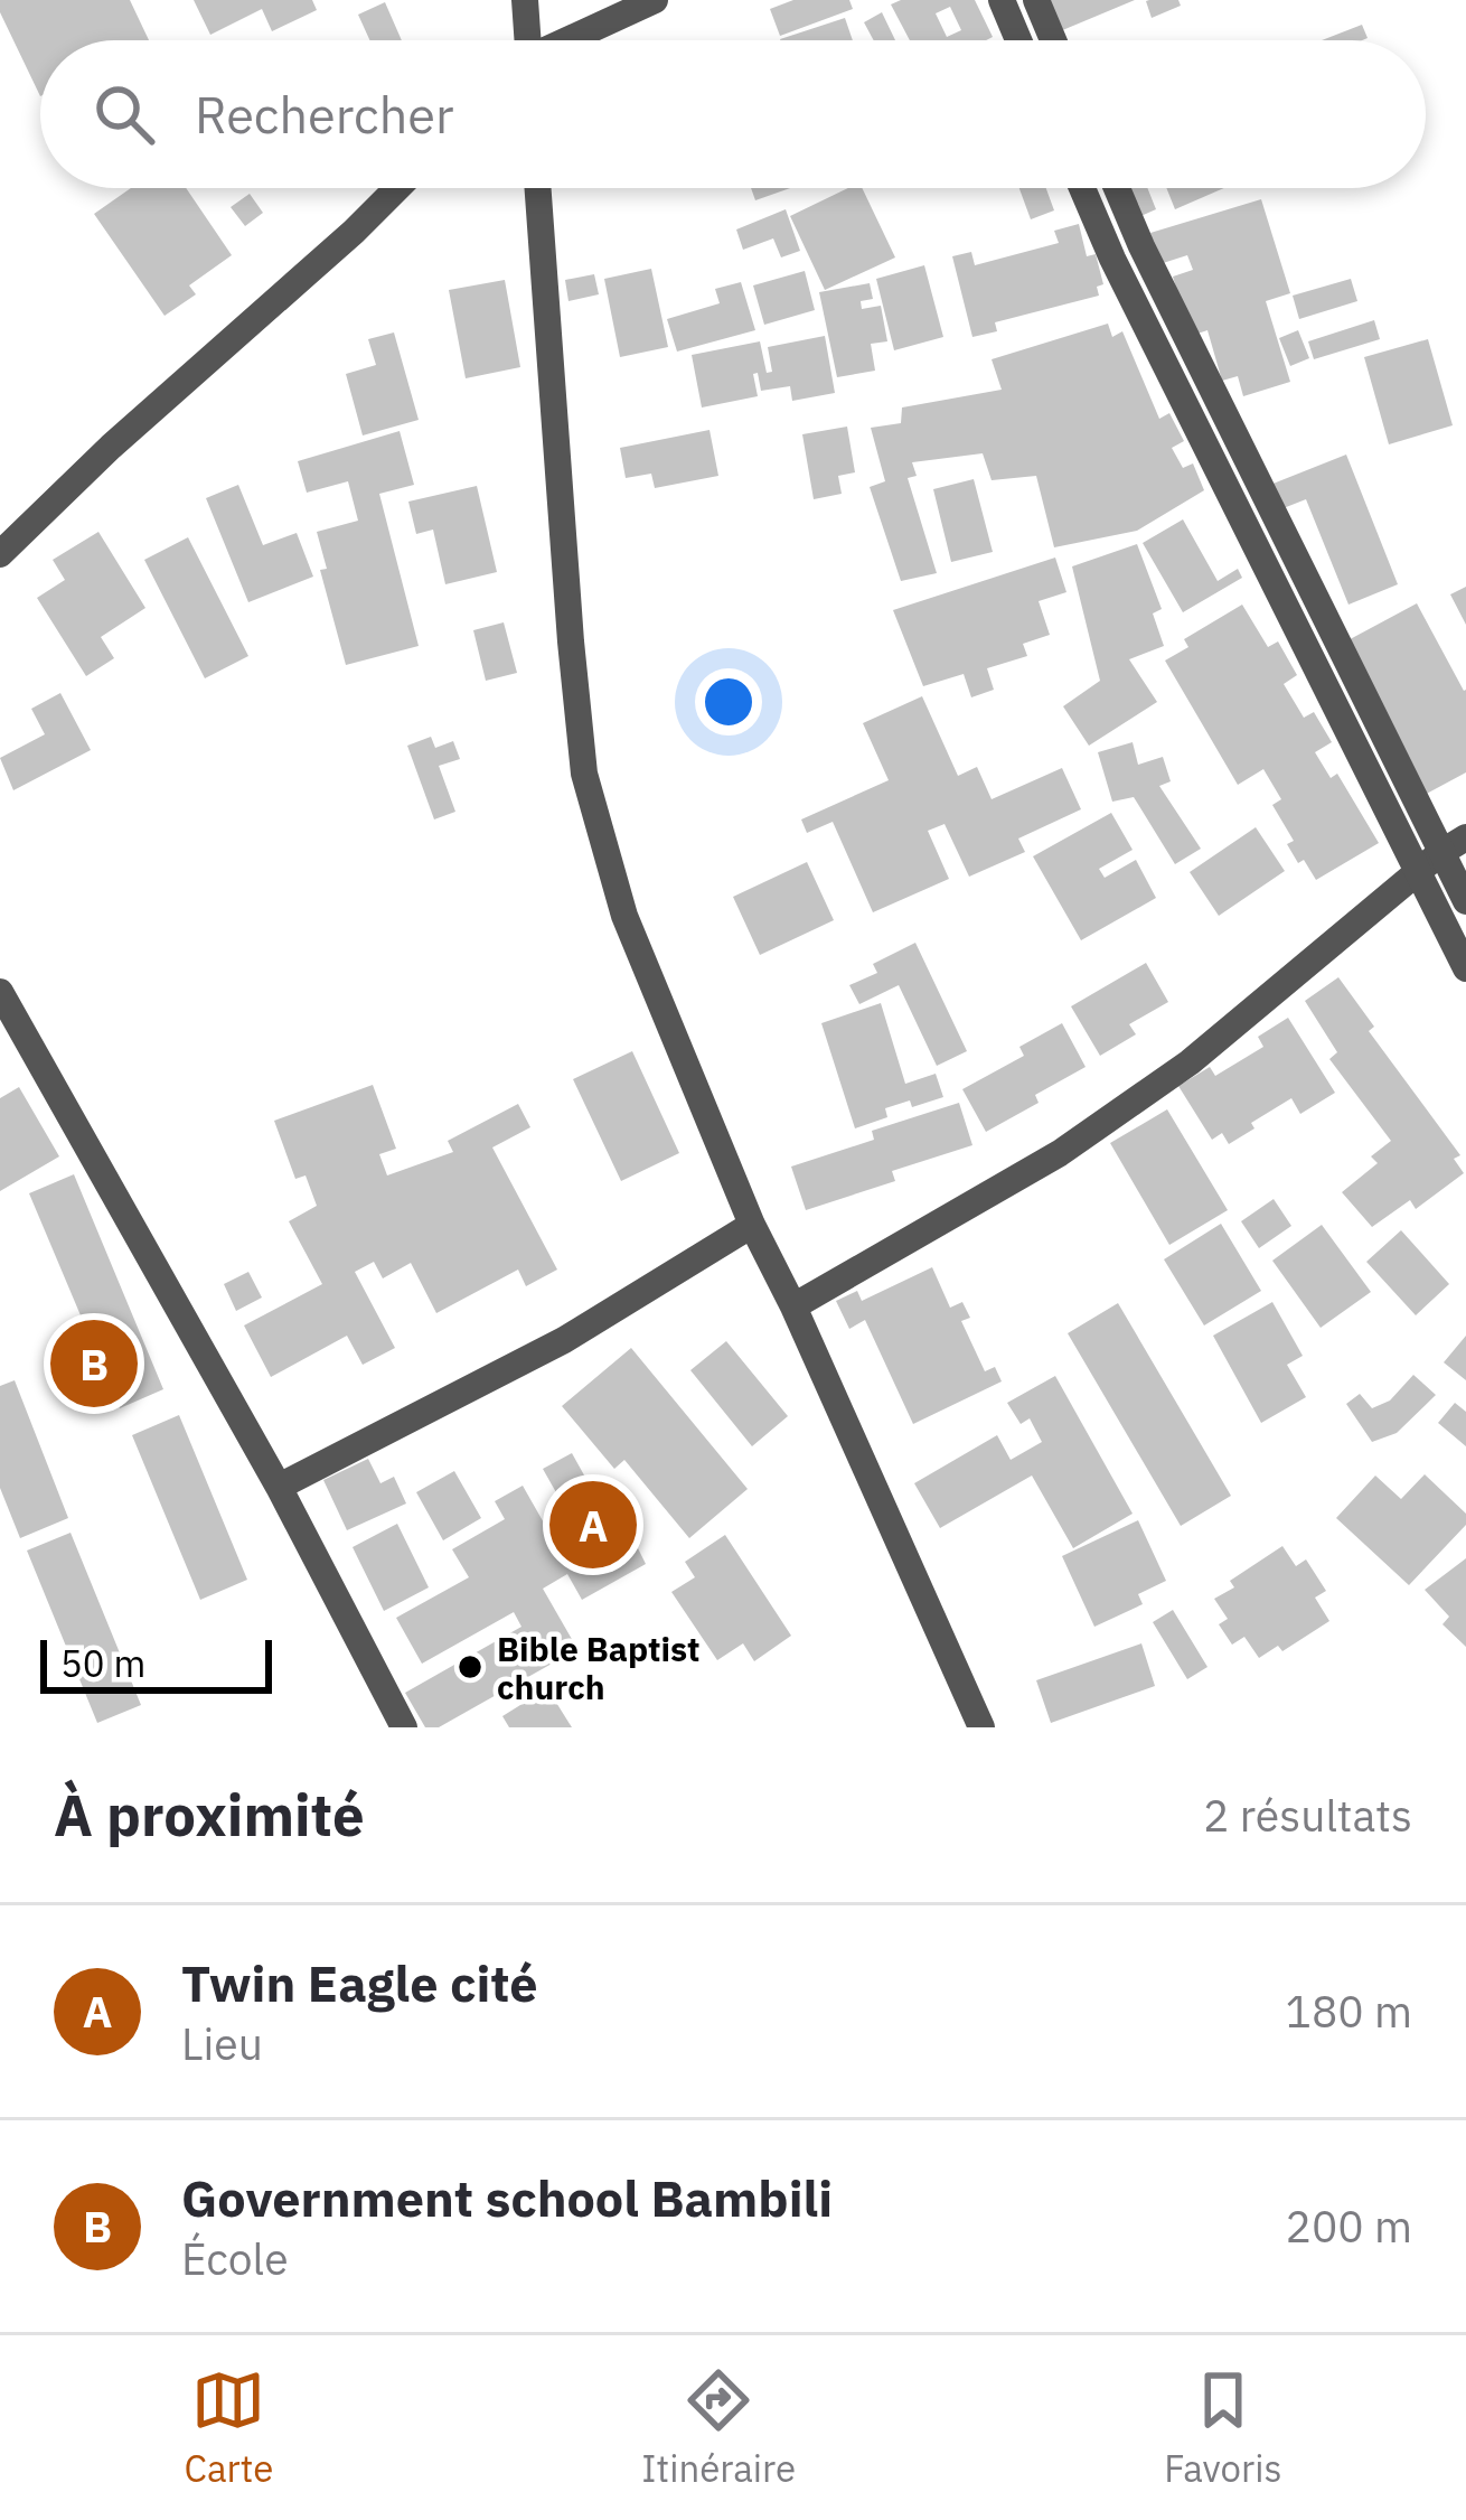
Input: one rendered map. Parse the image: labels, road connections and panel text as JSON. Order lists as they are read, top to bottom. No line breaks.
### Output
{"places":["Bible Baptist church"],"scale_bar":"50 m","page":{"search":"Rechercher","pins":["B","A"],"scale":"50 m","heading":["À proximité","2 résultats"],"list":[{"mark":"A","name":"Twin Eagle cité","note":"Lieu","value":"180 m"},{"mark":"B","name":"Government school Bambili","note":"École","value":"200 m"}],"nav":["Carte","Itinéraire","Favoris"]}}
